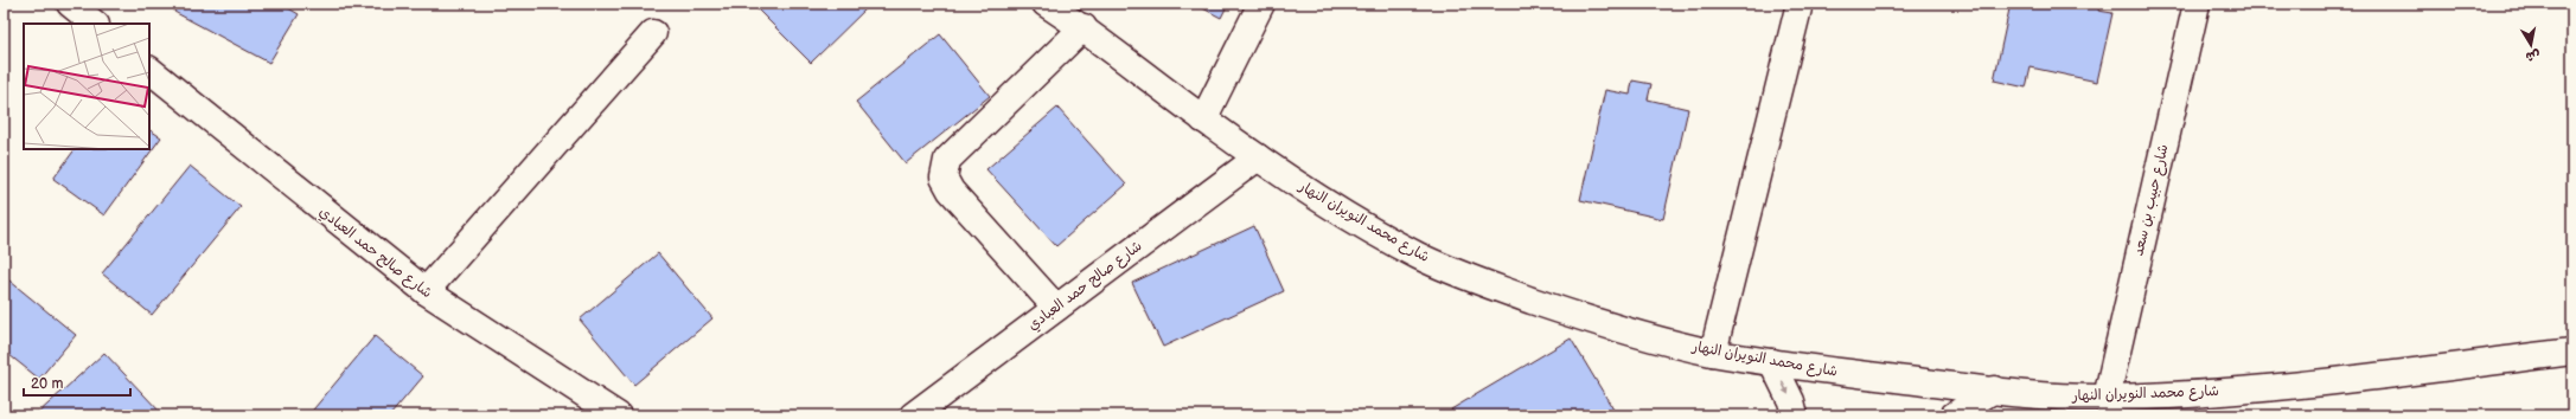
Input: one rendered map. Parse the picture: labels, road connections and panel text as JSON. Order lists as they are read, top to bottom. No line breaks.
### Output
{"streets":{"street":["شارع حبيب بن سعد","شارع محمد النويران النهار","شارع صالح حمد العبادي"]},"crossings":[["شارع حبيب بن سعد","شارع محمد النويران النهار"],["شارع محمد النويران النهار","شارع صالح حمد العبادي"]],"scale_bar":"20 m","north":"bottom"}
